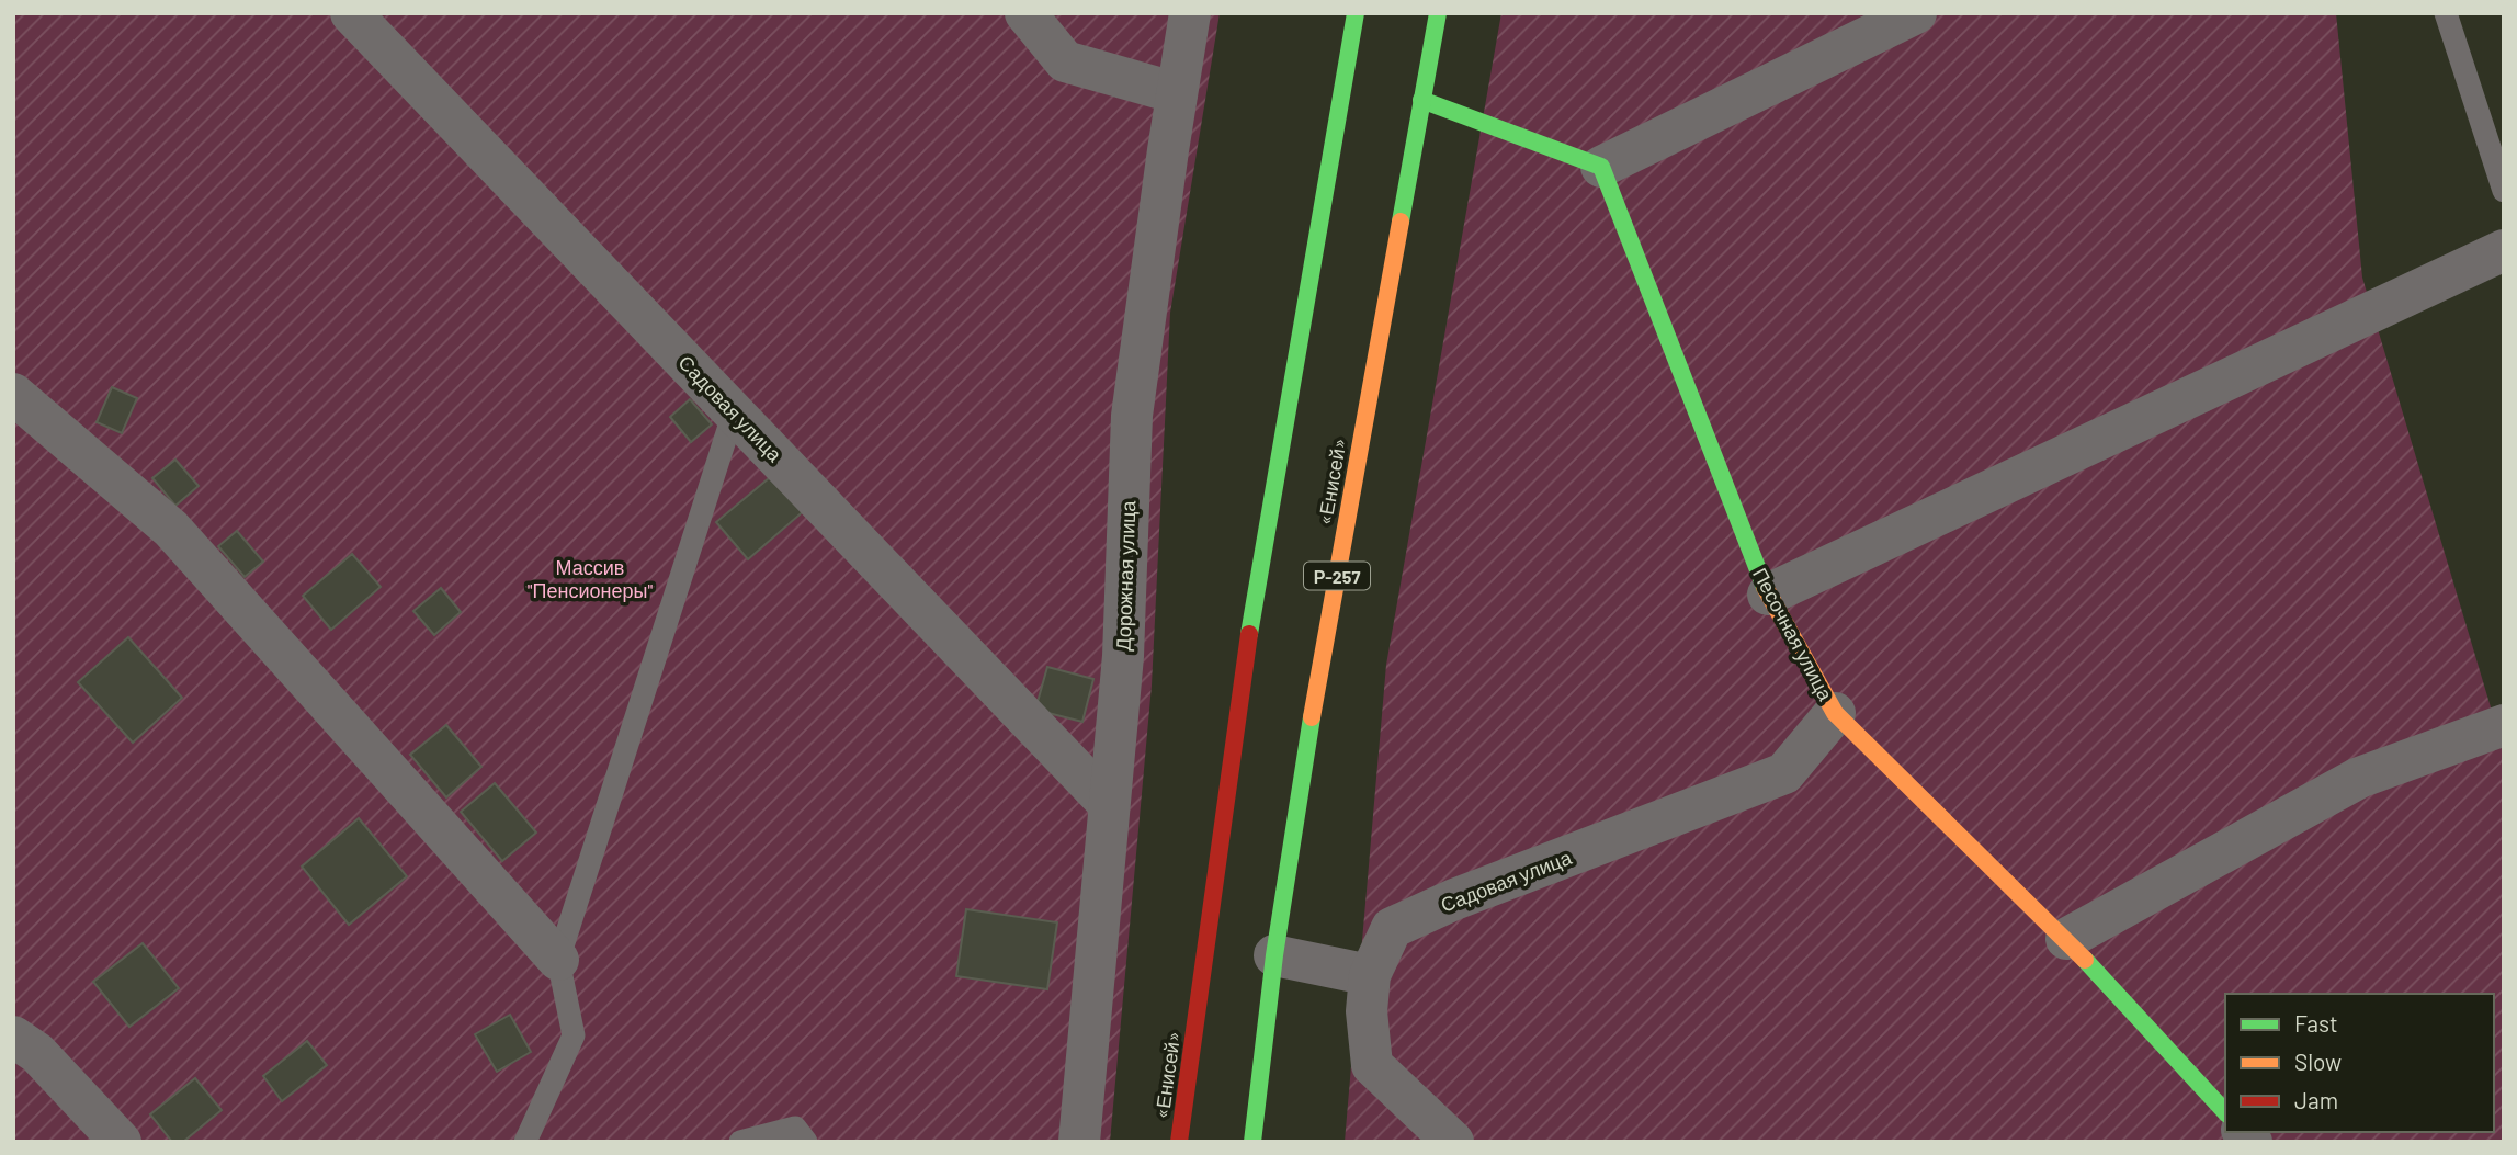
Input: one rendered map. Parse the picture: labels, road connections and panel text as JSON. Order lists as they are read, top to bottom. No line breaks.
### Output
{"streets":{"main road":["«Енисей»","Р-257","Песочная улица"],"street":["Садовая улица","Дорожная улица"]},"crossings":[["Садовая улица","Дорожная улица"],["Садовая улица","Песочная улица"]],"parks":["Массив \"Пенсионеры\""],"legend":["Fast","Slow","Jam"]}
